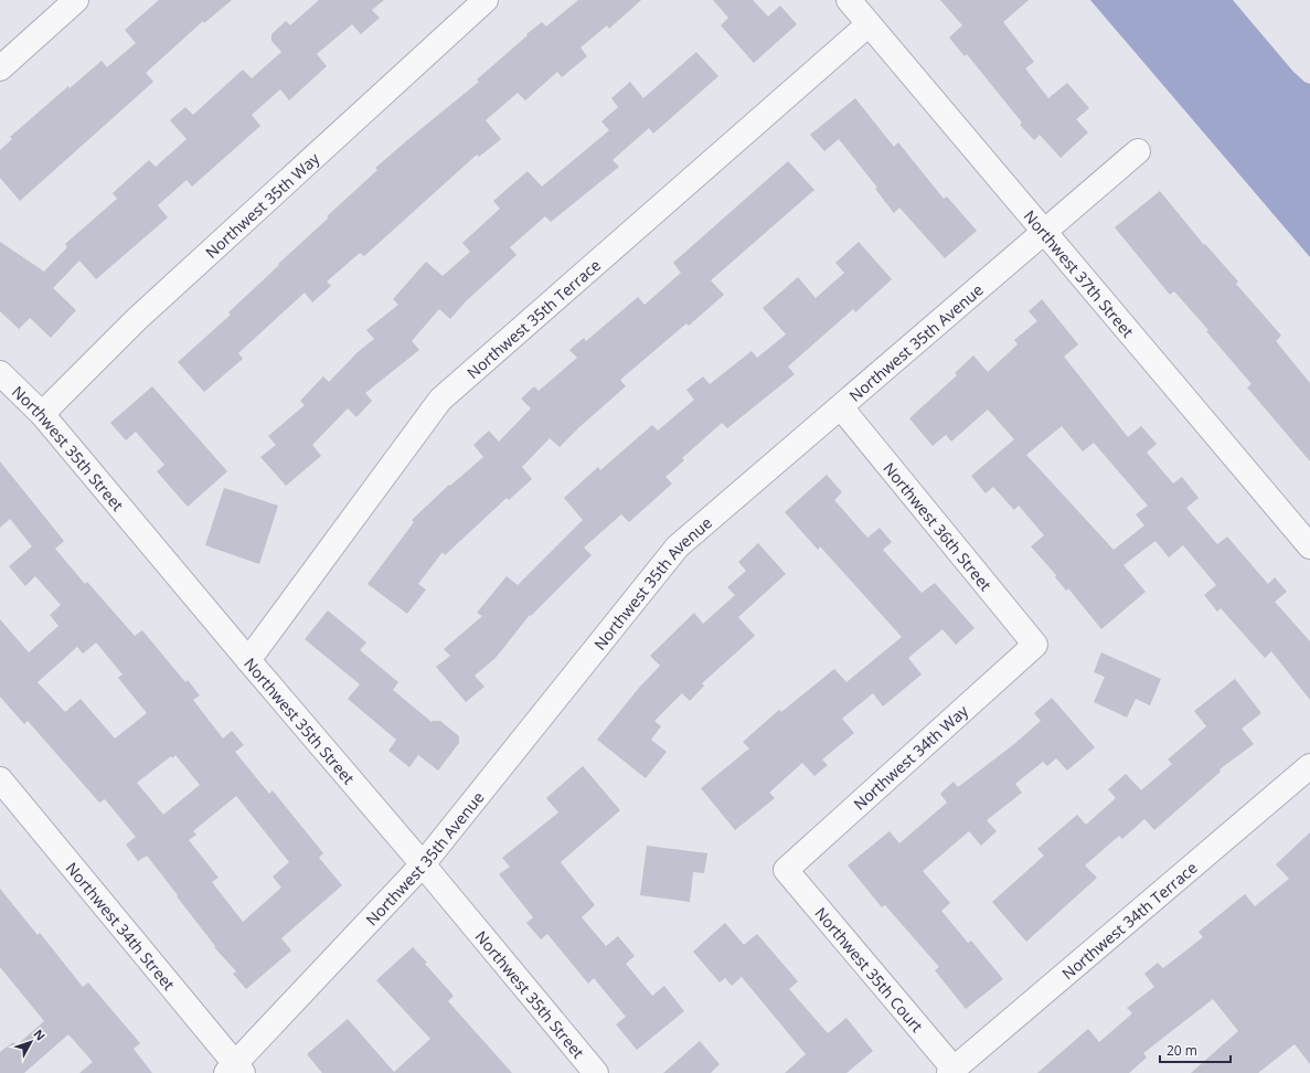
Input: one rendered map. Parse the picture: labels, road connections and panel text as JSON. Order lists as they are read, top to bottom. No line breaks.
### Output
{"streets":{"street":["Northwest 35th Way","Northwest 37th Street","Northwest 35th Terrace","Northwest 35th Avenue","Northwest 35th Street","Northwest 36th Street","Northwest 34th Way","Northwest 34th Terrace","Northwest 34th Street","Northwest 35th Court"]},"crossings":[["Northwest 35th Way","Northwest 35th Street"],["Northwest 37th Street","Northwest 35th Terrace"],["Northwest 37th Street","Northwest 35th Avenue"],["Northwest 35th Terrace","Northwest 35th Street"],["Northwest 35th Avenue","Northwest 35th Street"],["Northwest 35th Avenue","Northwest 36th Street"],["Northwest 35th Avenue","Northwest 34th Street"],["Northwest 36th Street","Northwest 34th Way"],["Northwest 34th Way","Northwest 35th Court"],["Northwest 34th Terrace","Northwest 35th Court"]],"scale_bar":"20 m","north":"top right"}
